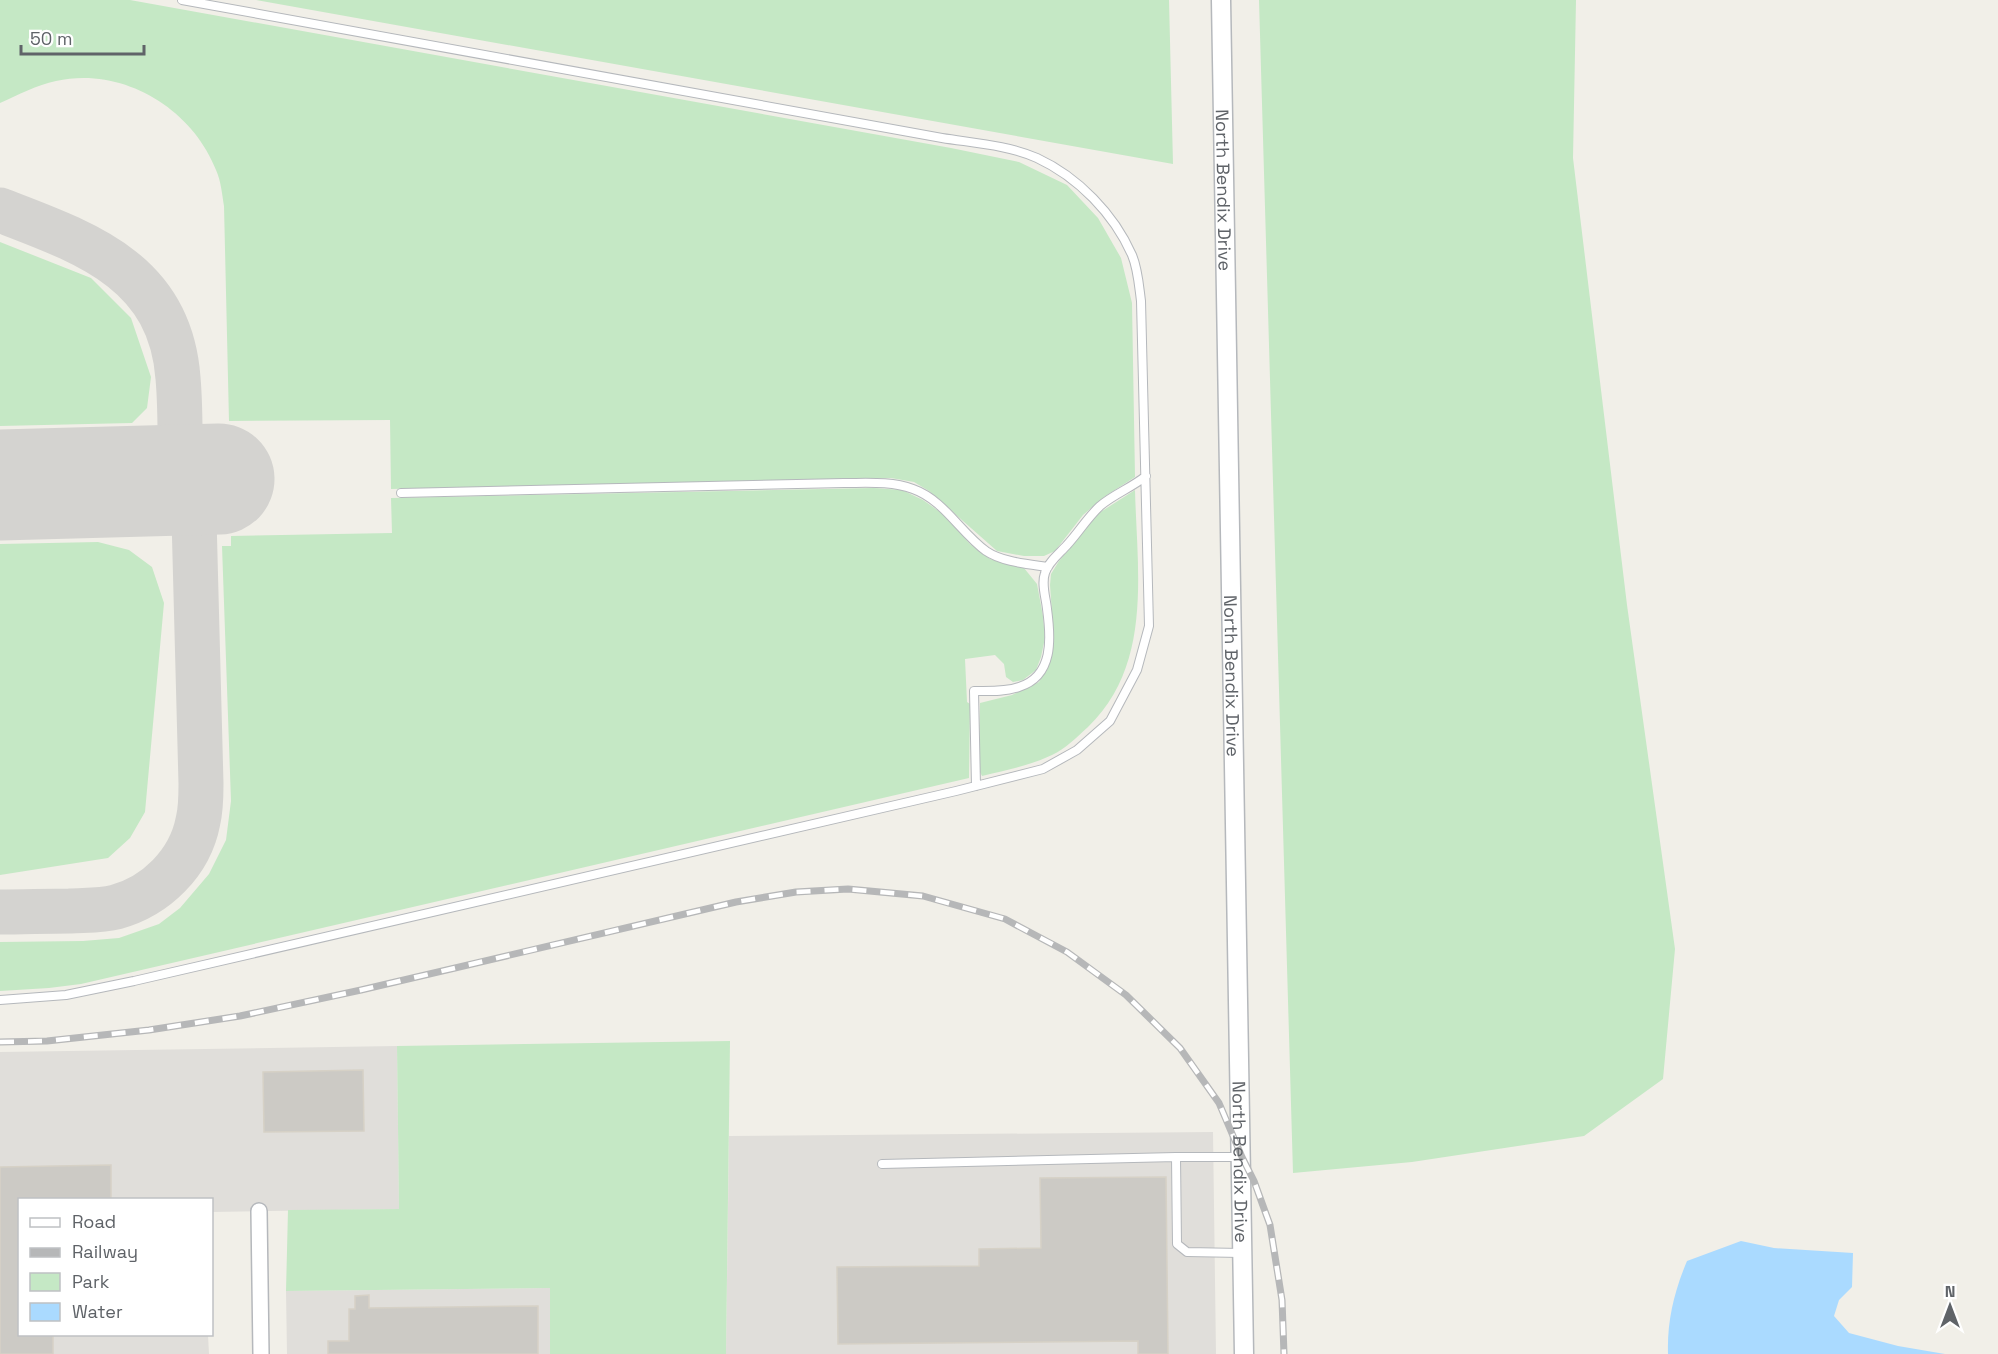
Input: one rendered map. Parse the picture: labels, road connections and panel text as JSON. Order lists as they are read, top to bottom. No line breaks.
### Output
{"streets":{"street":["North Bendix Drive"]},"legend":["Road","Railway","Park","Water"],"scale_bar":"50 m","north":"top"}
